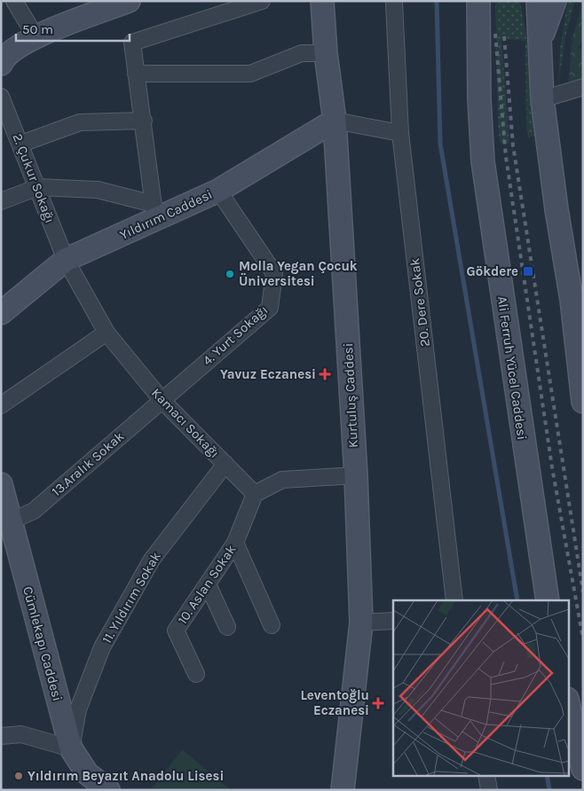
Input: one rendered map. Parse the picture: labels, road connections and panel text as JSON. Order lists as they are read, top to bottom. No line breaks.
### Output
{"streets":{"main road":["Yıldırım Caddesi","Ali Ferruh Yücel Caddesi","Kurtuluş Caddesi","Cümlekapı Caddesi"],"street":["2. Çukur Sokağı","20. Dere Sokak","4. Yurt Sokağı","Kamacı Sokağı","13.Aralık Sokak","10. Aslan Sokak","11. Yıldırım Sokak"]},"crossings":[["2. Çukur Sokağı","Yıldırım Caddesi"],["2. Çukur Sokağı","Kamacı Sokağı"],["Yıldırım Caddesi","4. Yurt Sokağı"],["Yıldırım Caddesi","Kurtuluş Caddesi"],["Yıldırım Caddesi","Kamacı Sokağı"],["4. Yurt Sokağı","Kamacı Sokağı"],["4. Yurt Sokağı","13.Aralık Sokak"],["Kamacı Sokağı","13.Aralık Sokak"],["Kamacı Sokağı","10. Aslan Sokak"],["Kamacı Sokağı","11. Yıldırım Sokak"],["13.Aralık Sokak","Cümlekapı Caddesi"],["11. Yıldırım Sokak","Cümlekapı Caddesi"]],"places":{"transit":["Gökdere"],"other":["Molla Yegan Çocuk Üniversitesi","Yıldırım Beyazıt Anadolu Lisesi"],"health":["Yavuz Eczanesi","Leventoğlu Eczanesi"]},"scale_bar":"50 m"}
